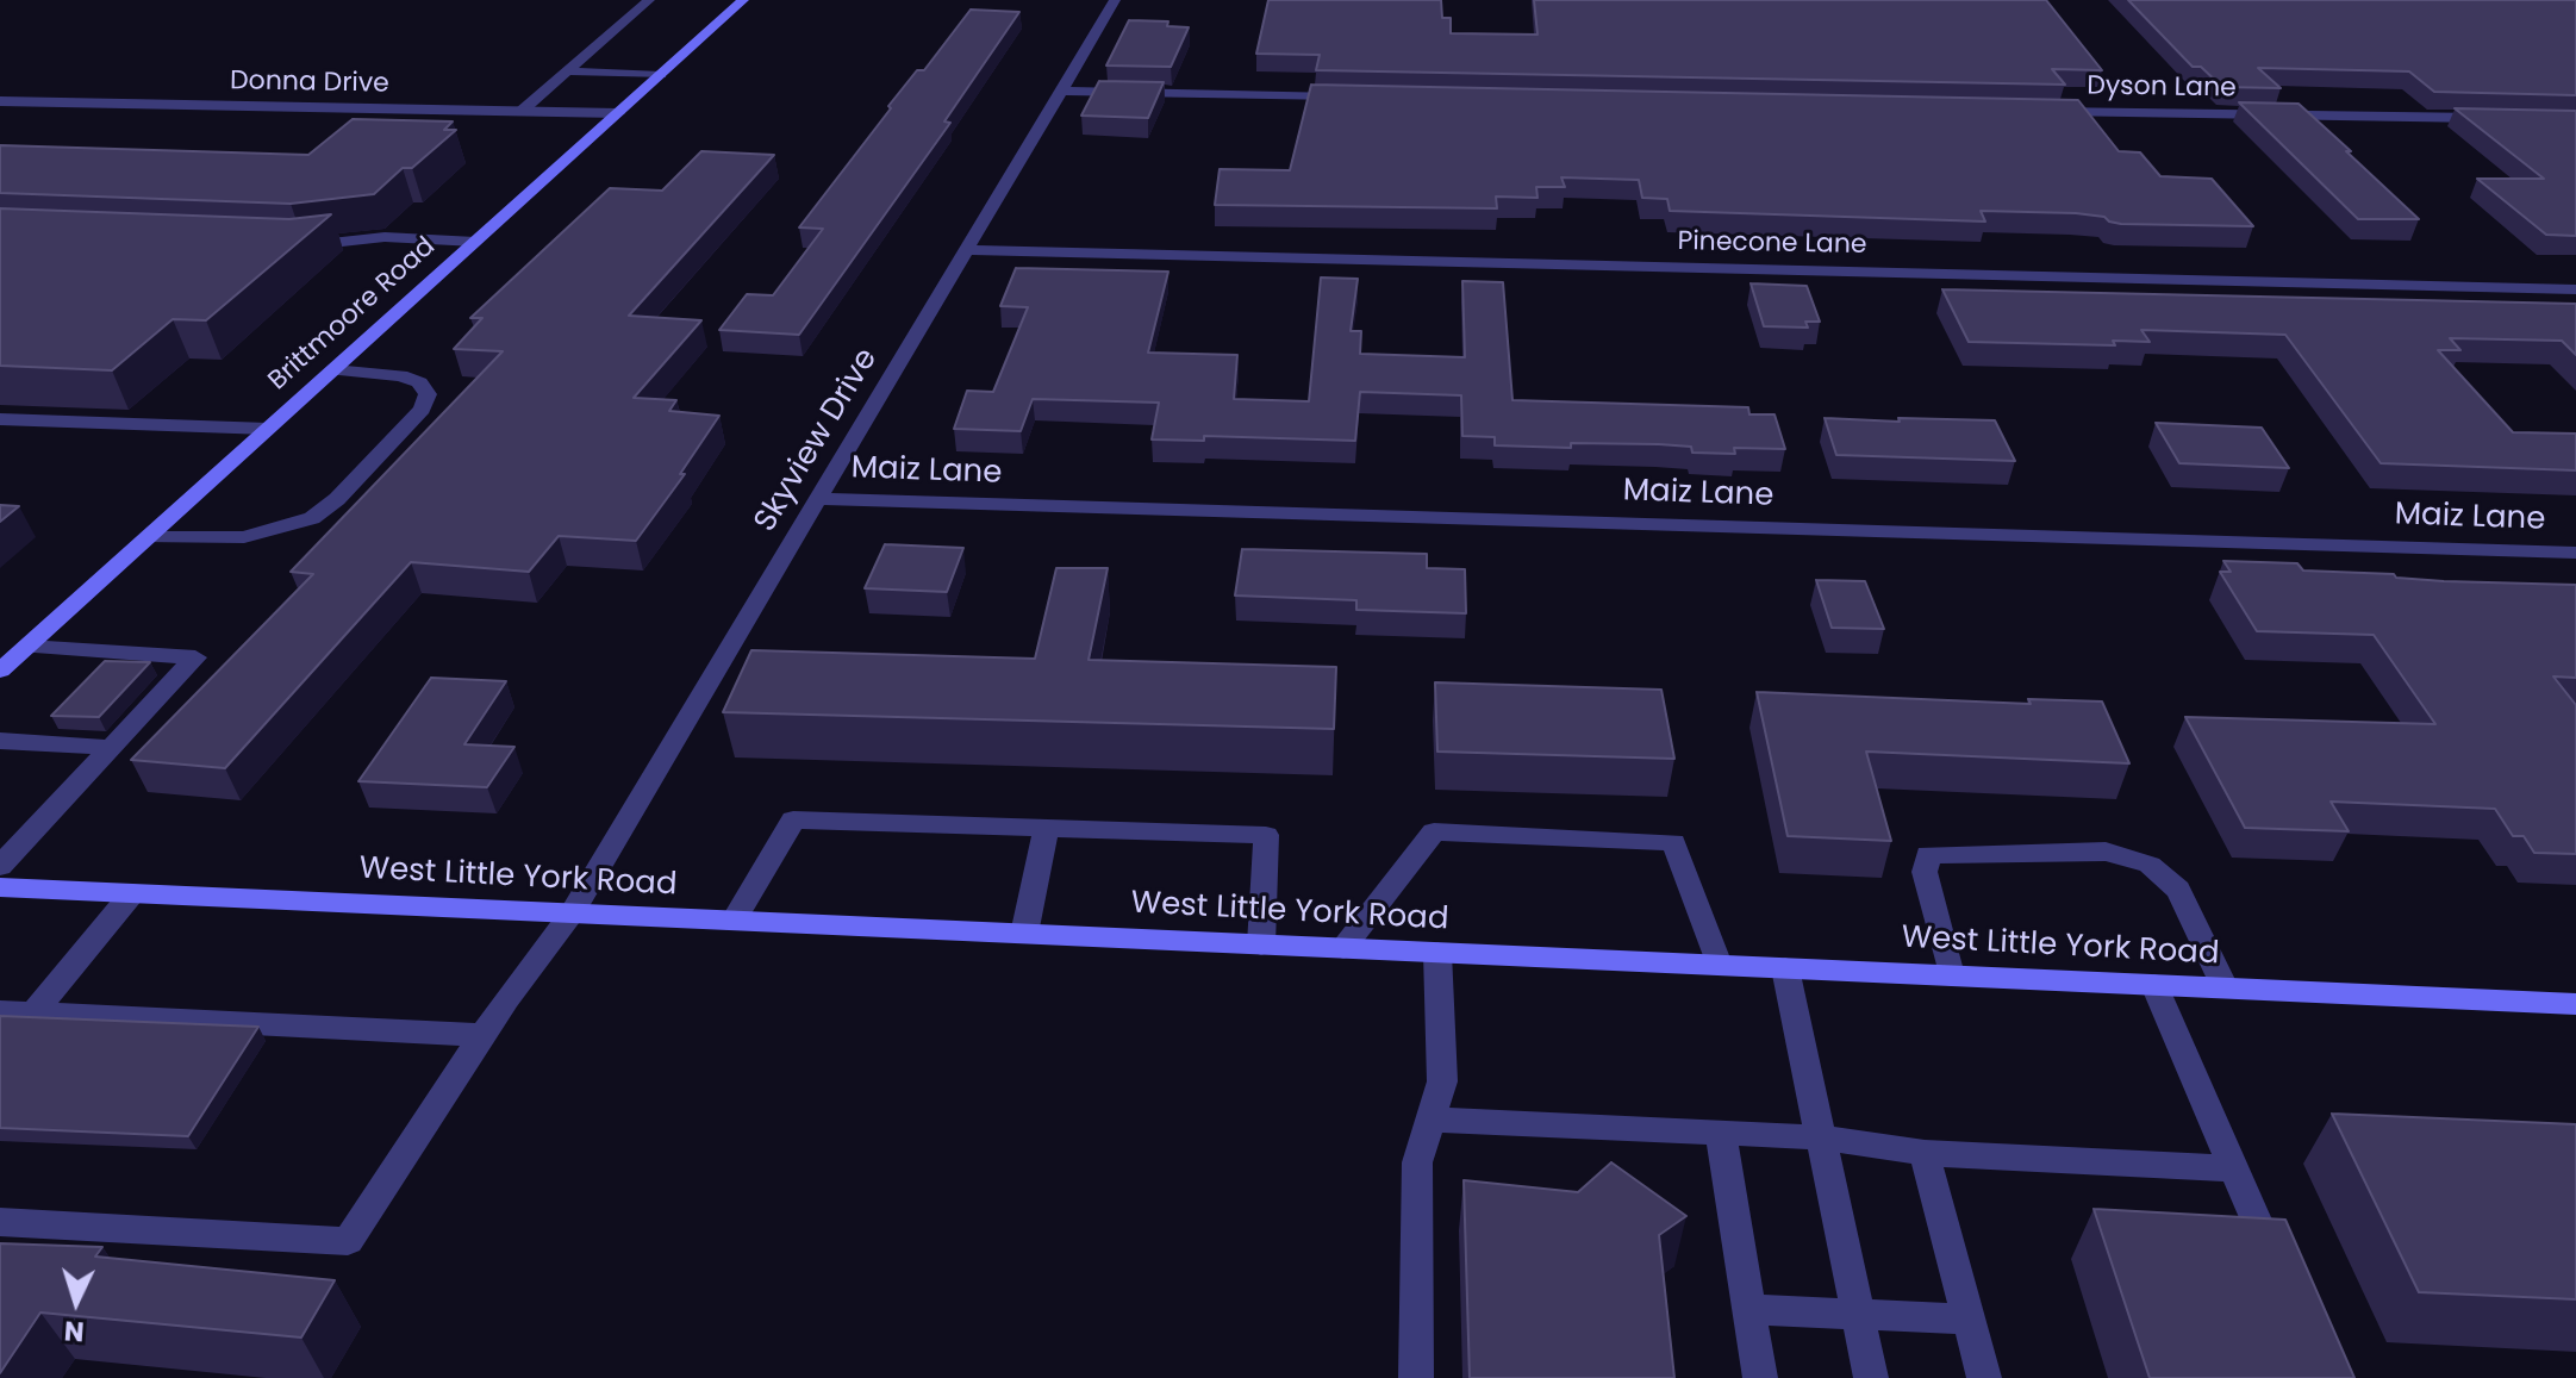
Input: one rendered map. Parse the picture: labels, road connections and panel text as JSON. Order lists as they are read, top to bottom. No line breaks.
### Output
{"streets":{"main road":["Brittmoore Road","West Little York Road"],"street":["Donna Drive","Dyson Lane","Pinecone Lane","Skyview Drive","Maiz Lane"]},"crossings":[["Donna Drive","Brittmoore Road"],["Pinecone Lane","Skyview Drive"],["Skyview Drive","Maiz Lane"],["Skyview Drive","West Little York Road"]],"north":"bottom"}
